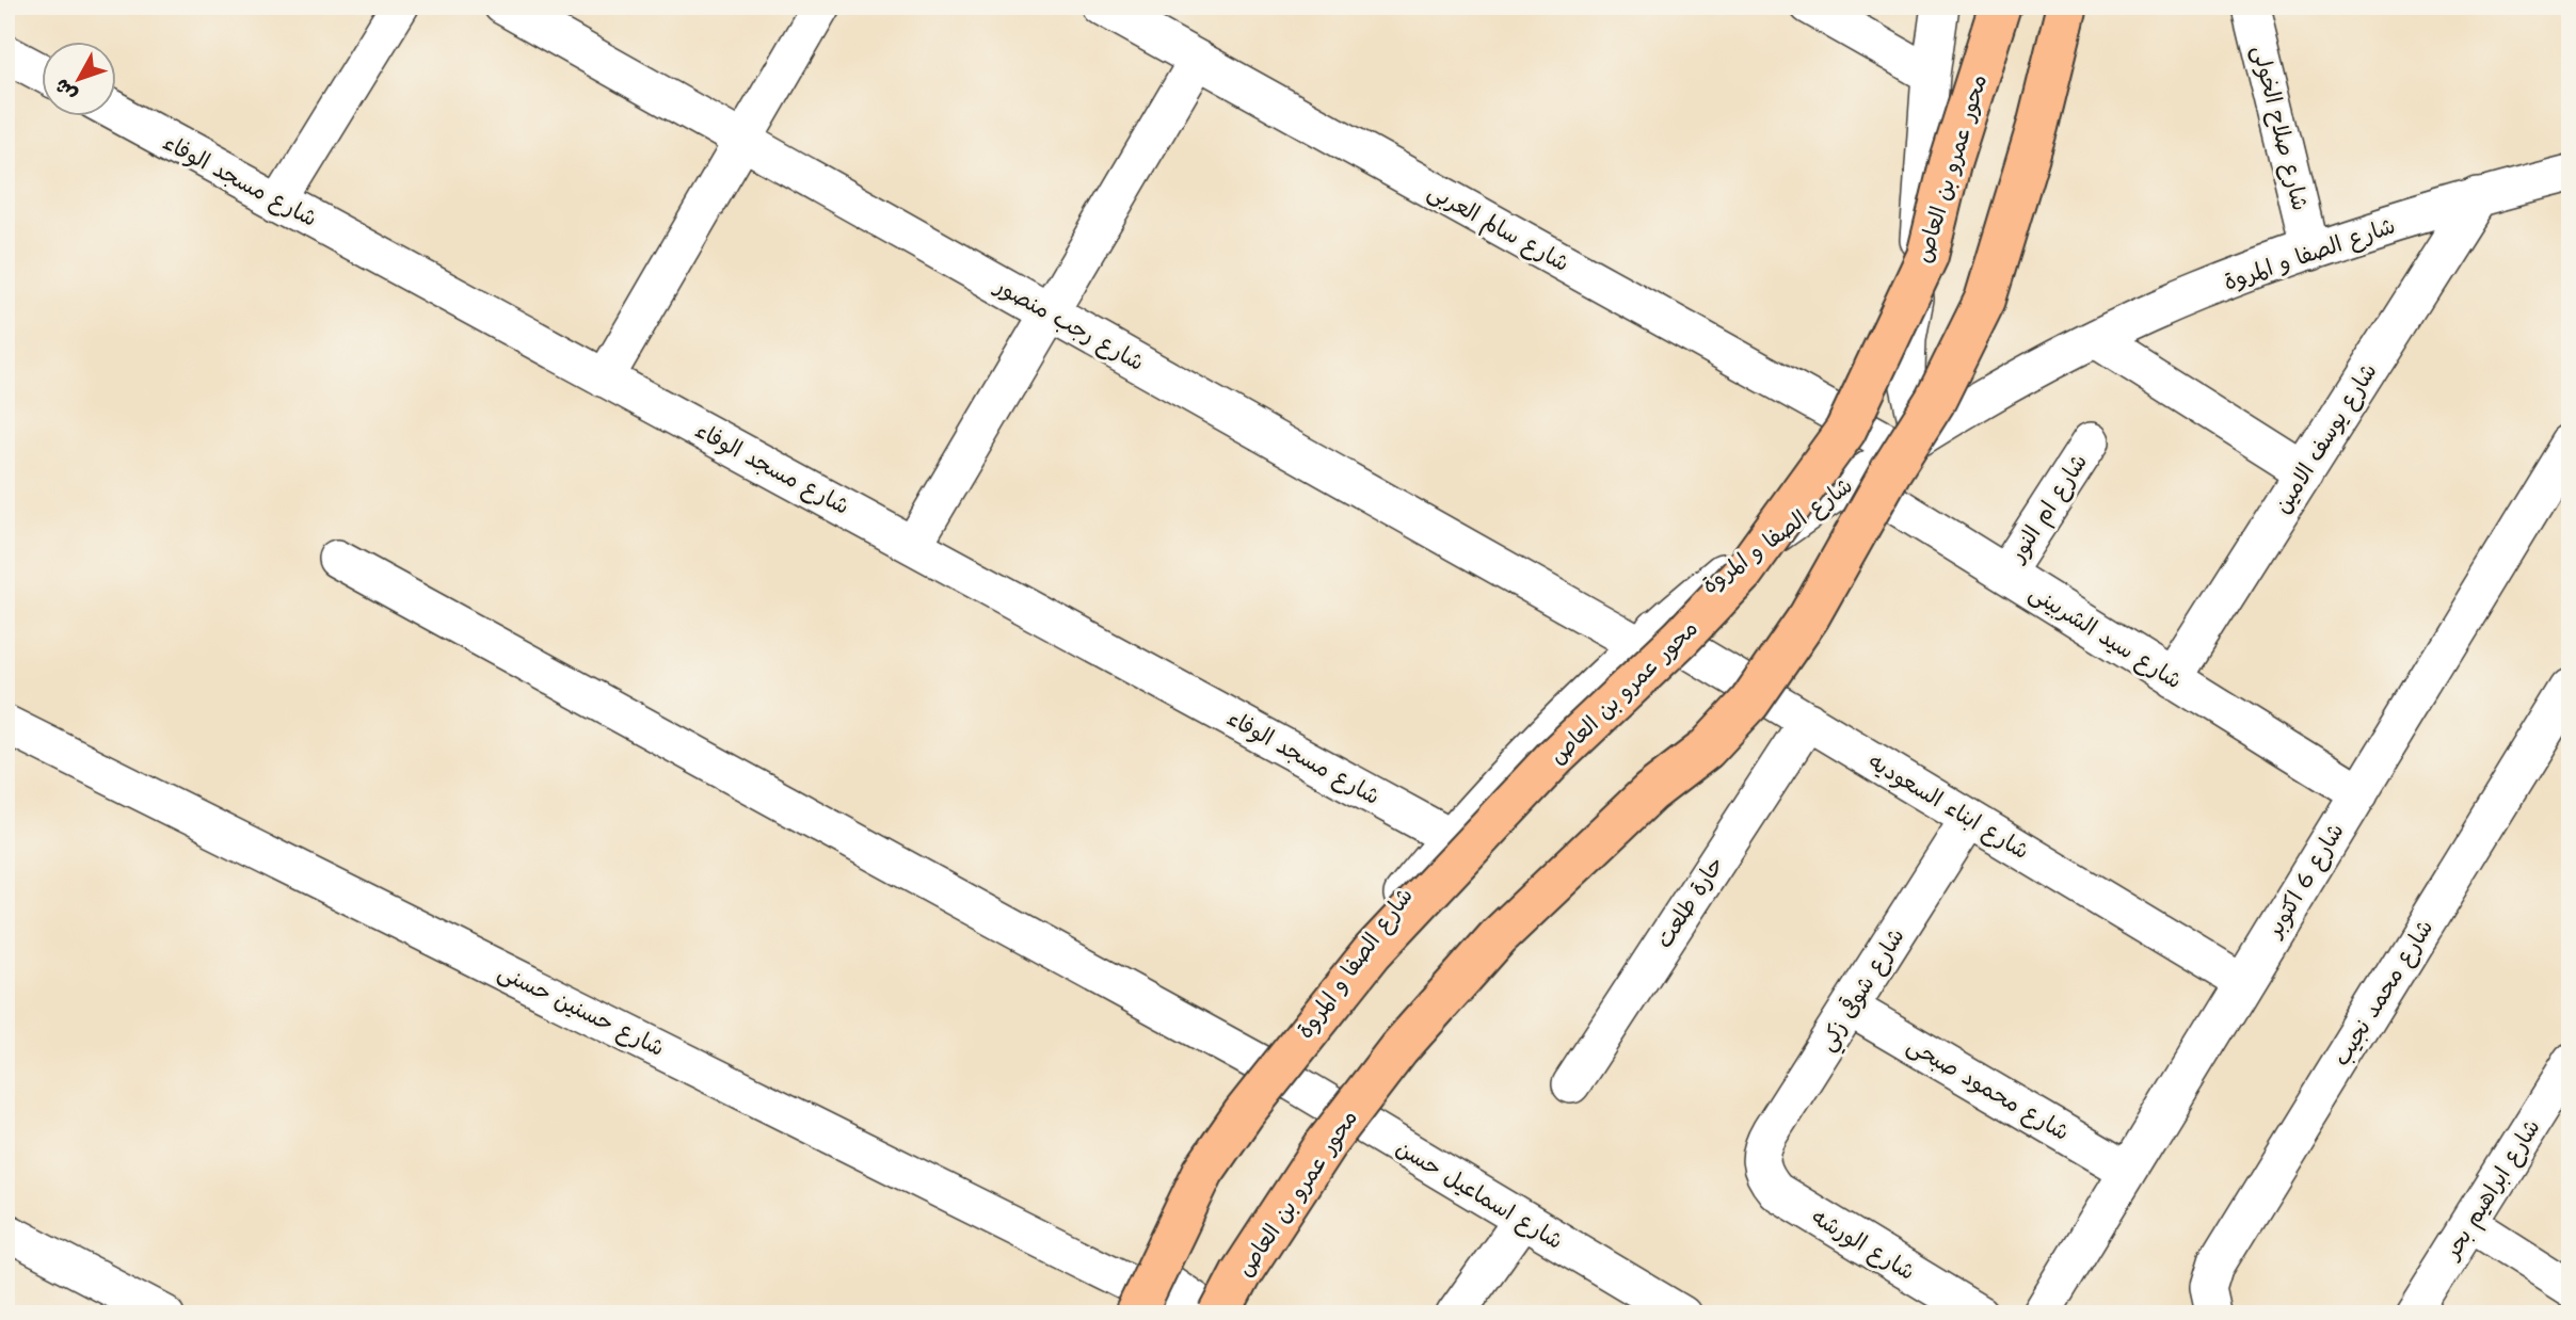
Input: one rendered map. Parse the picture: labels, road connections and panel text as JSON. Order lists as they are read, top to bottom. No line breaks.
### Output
{"streets":{"main road":["محور عمرو بن العاص"],"street":["شارع صلاح الخولى","شارع مسجد الوفاء","شارع سالم العربى","شارع الصفا و المروة","شارع رجب منصور","شارع يوسف الامين","شارع ام النور","شارع سيد الشربينى","شارع ابناء السعوديه","شارع 6 اكتوبر","حارة طلعت","شارع شوقى زكي","شارع محمد نجيب","شارع حسنين حسنى","شارع محمود صبحى","شارع ابراهيم بحر","شارع اسماعيل حسن","شارع الورشه"]},"crossings":[["شارع صلاح الخولى","شارع الصفا و المروة"],["محور عمرو بن العاص","شارع الصفا و المروة"],["محور عمرو بن العاص","شارع حسنين حسنى"],["شارع مسجد الوفاء","شارع الصفا و المروة"],["شارع سالم العربى","شارع الصفا و المروة"],["شارع الصفا و المروة","شارع رجب منصور"],["شارع الصفا و المروة","شارع يوسف الامين"],["شارع الصفا و المروة","شارع سيد الشربينى"],["شارع الصفا و المروة","شارع ابناء السعوديه"],["شارع الصفا و المروة","شارع حسنين حسنى"],["شارع الصفا و المروة","شارع اسماعيل حسن"],["شارع رجب منصور","شارع ابناء السعوديه"],["شارع يوسف الامين","شارع سيد الشربينى"],["شارع ام النور","شارع سيد الشربينى"],["شارع سيد الشربينى","شارع 6 اكتوبر"],["شارع ابناء السعوديه","شارع 6 اكتوبر"],["شارع ابناء السعوديه","حارة طلعت"],["شارع ابناء السعوديه","شارع شوقى زكي"],["شارع 6 اكتوبر","شارع محمود صبحى"],["شارع شوقى زكي","شارع محمود صبحى"],["شارع شوقى زكي","شارع الورشه"]],"north":"bottom left"}
